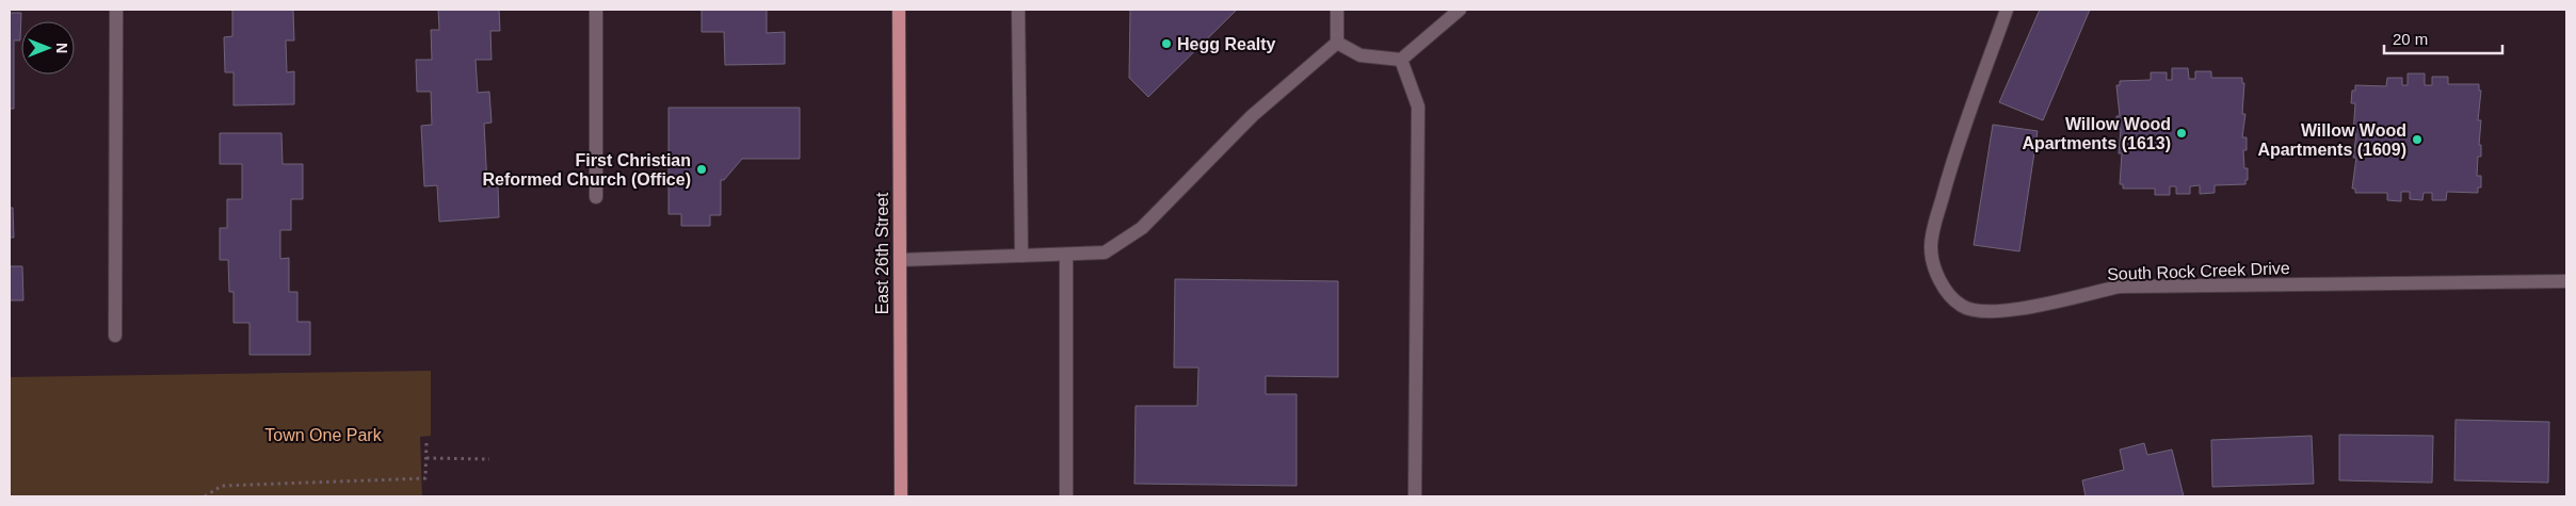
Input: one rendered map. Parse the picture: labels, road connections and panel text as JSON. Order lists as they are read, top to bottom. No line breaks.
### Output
{"streets":{"main road":["East 26th Street"],"street":["South Rock Creek Drive"]},"parks":["Town One Park"],"places":["Hegg Realty","Willow Wood Apartments (1613)","Willow Wood Apartments (1609)","First Christian Reformed Church (Office)"],"scale_bar":"20 m","north":"right"}
